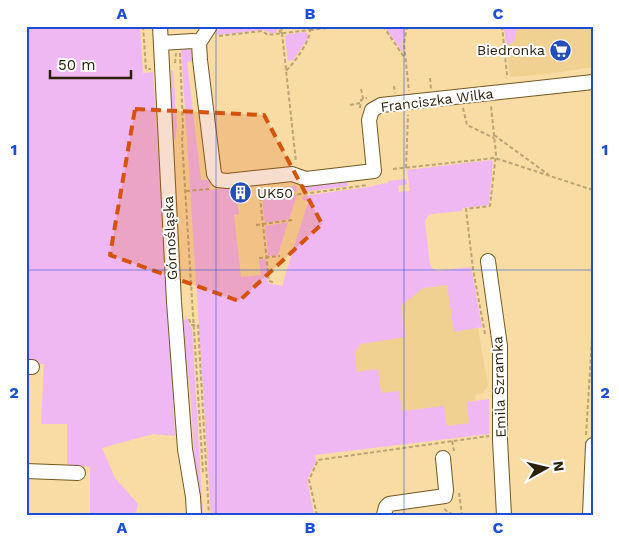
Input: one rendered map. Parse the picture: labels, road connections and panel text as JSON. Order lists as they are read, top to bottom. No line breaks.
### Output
{"streets":{"street":["Franciszka Wilka","Górnośląska","Emila Szramka"]},"places":{"supermarket":["Biedronka"],"building":["UK50"]},"scale_bar":"50 m","north":"right","grid":{"columns":["A","B","C"],"rows":["1","2"]}}
